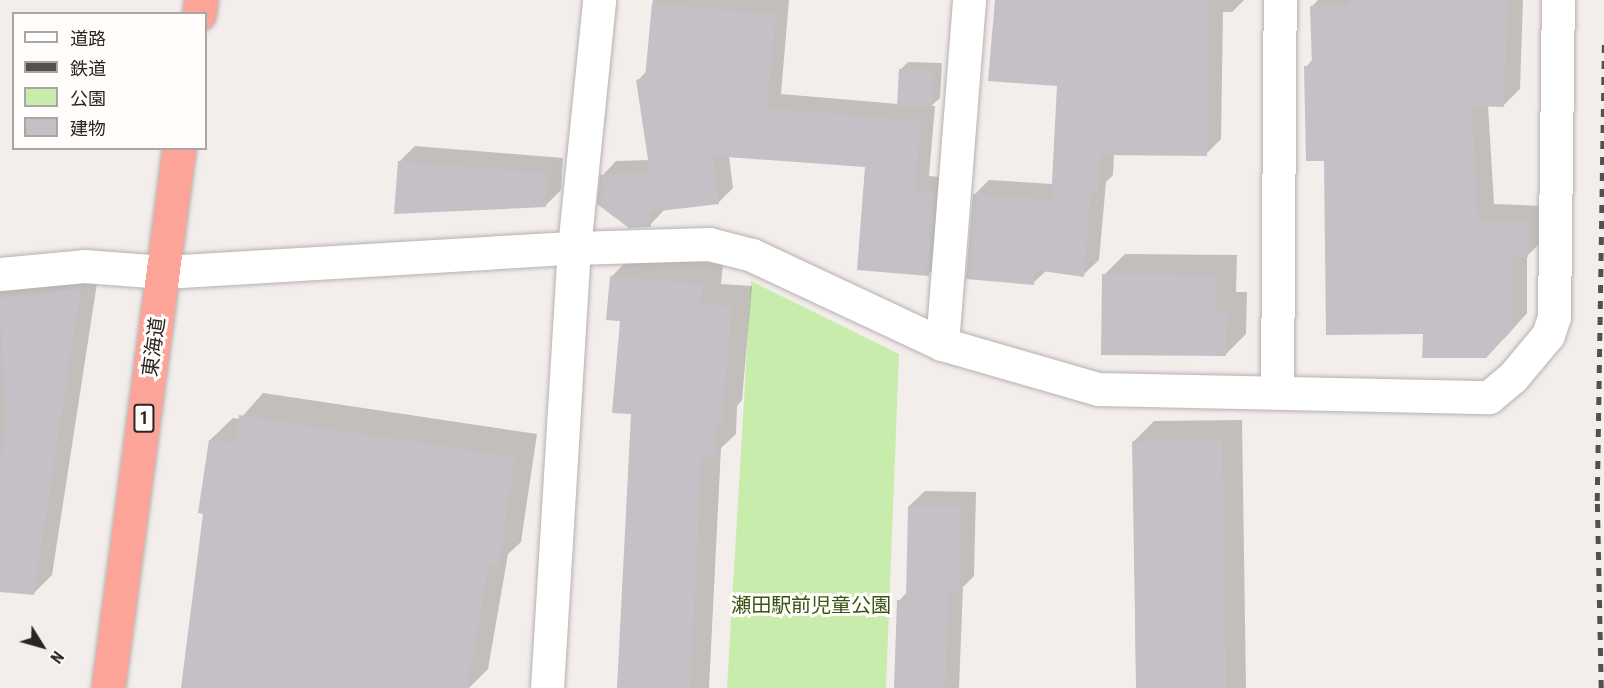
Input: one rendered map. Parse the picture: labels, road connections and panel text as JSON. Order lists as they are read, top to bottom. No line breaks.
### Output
{"streets":{"highway":["東海道","1"]},"parks":["瀬田駅前児童公園"],"legend":["道路","鉄道","公園","建物"],"north":"bottom right"}
